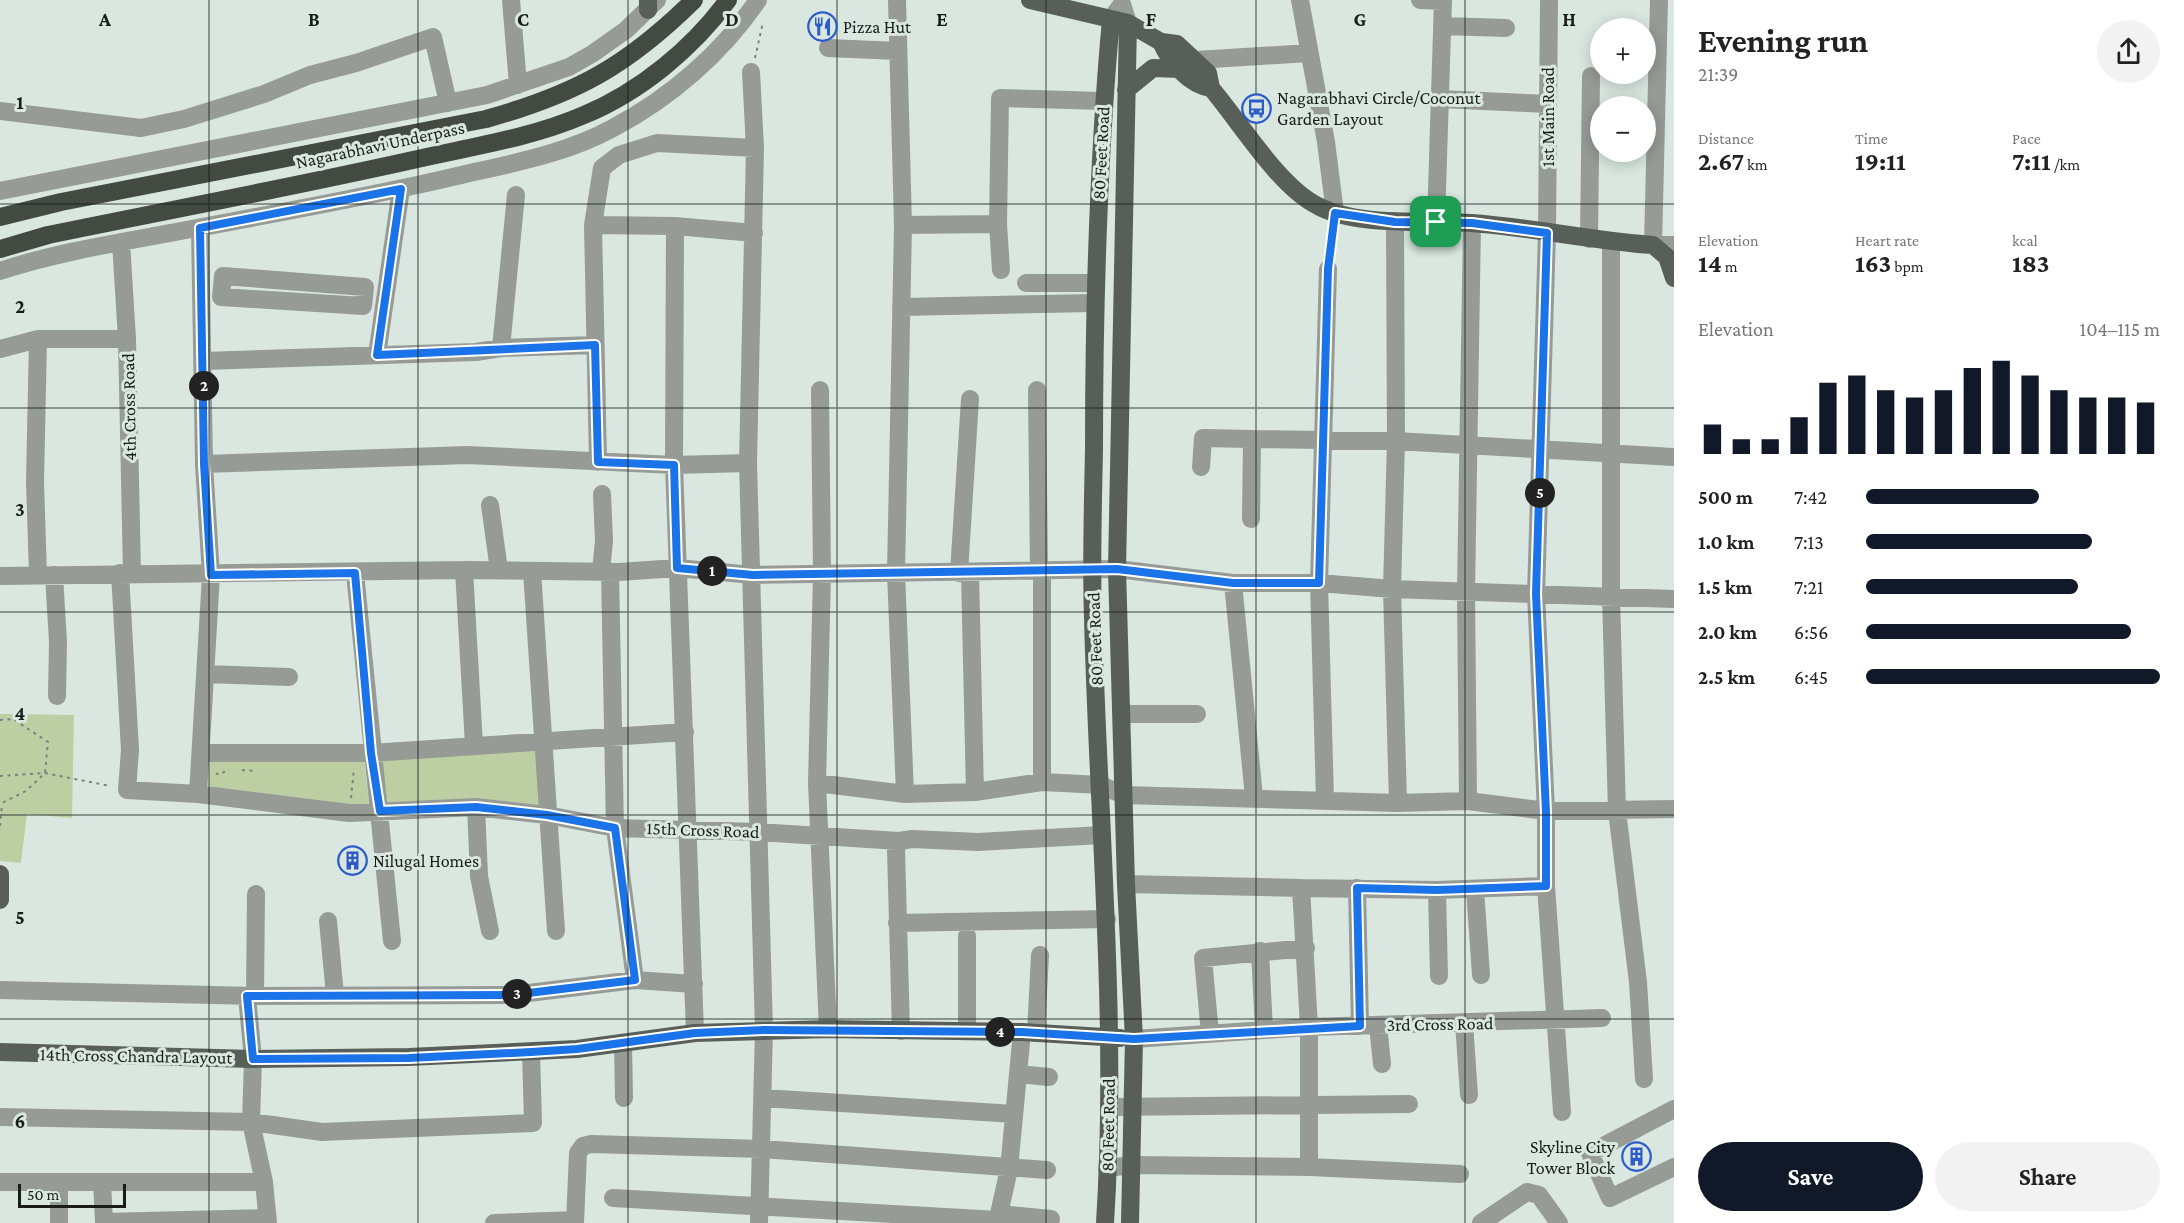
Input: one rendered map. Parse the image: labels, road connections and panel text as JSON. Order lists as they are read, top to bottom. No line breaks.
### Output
{"streets":{"highway":["Nagarabhavi Underpass"],"main road":["80 Feet Road","14th Cross Chandra Layout"],"street":["1st Main Road","4th Cross Road","15th Cross Road","3rd Cross Road"]},"crossings":[["1st Main Road","3rd Cross Road"],["80 Feet Road","15th Cross Road"],["80 Feet Road","3rd Cross Road"],["80 Feet Road","14th Cross Chandra Layout"],["3rd Cross Road","14th Cross Chandra Layout"]],"places":{"restaurant":["Pizza Hut"],"bus stop":["Nagarabhavi Circle/Coconut Garden Layout"],"building":["Nilugal Homes","Skyline City Tower Block"]},"scale_bar":"50 m","page":{"heading":["Evening run","21:39"],"map_buttons":["+","−"],"stats":[["Distance","2.67 km"],["Time","19:11"],["Pace","7:11 /km"],["Elevation","14 m"],["Heart rate","163 bpm"],["kcal","183"]],"chart":["Elevation","104–115 m"],"pins":["2","5","1","3","4"],"list":[{"name":"500 m","note":"7:42"},{"name":"1.0 km","note":"7:13"},{"name":"1.5 km","note":"7:21"},{"name":"2.0 km","note":"6:56"},{"name":"2.5 km","note":"6:45"}],"buttons":["Save","Share"],"scale":"50 m"},"grid":{"columns":["A","B","C","D","E","F","G","H"],"rows":["1","2","3","4","5","6"]}}
